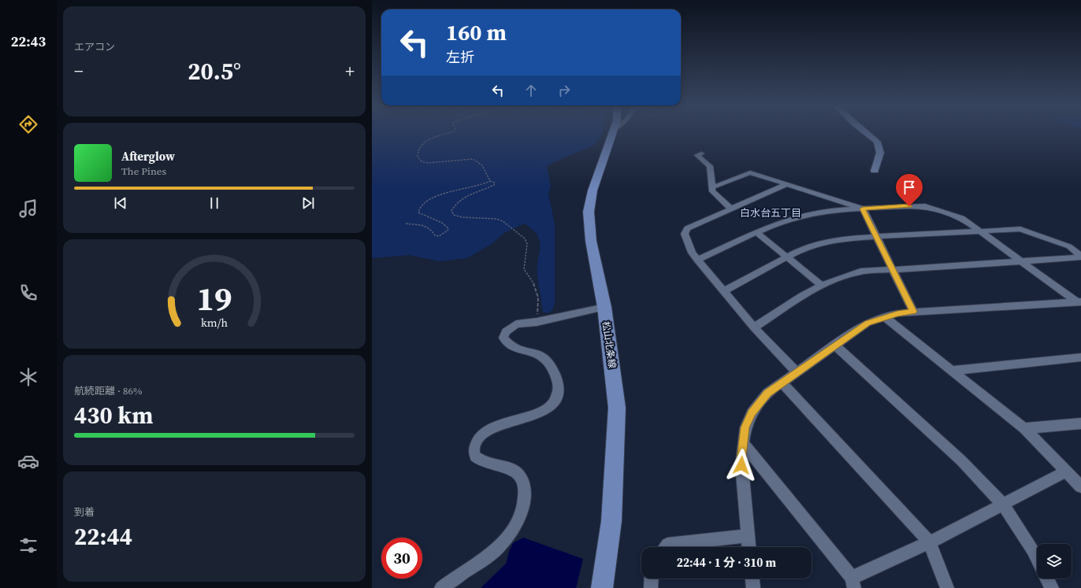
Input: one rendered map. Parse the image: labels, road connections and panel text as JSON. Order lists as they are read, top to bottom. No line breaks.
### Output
{"streets":{"main road":["松山北条線"]},"districts":["白水台五丁目"],"page":{"tabs":"22:43","tile":["エアコン",["航続距離 · 86%","430 km"],["到着","22:44"]],"turn":["160 m","左折"],"heat":["−","20.5°","+"],"song":["Afterglow","The Pines"],"limit":"30","trip":"22:44 · 1 分 · 310 m","gauge":["19","km/h"]}}
